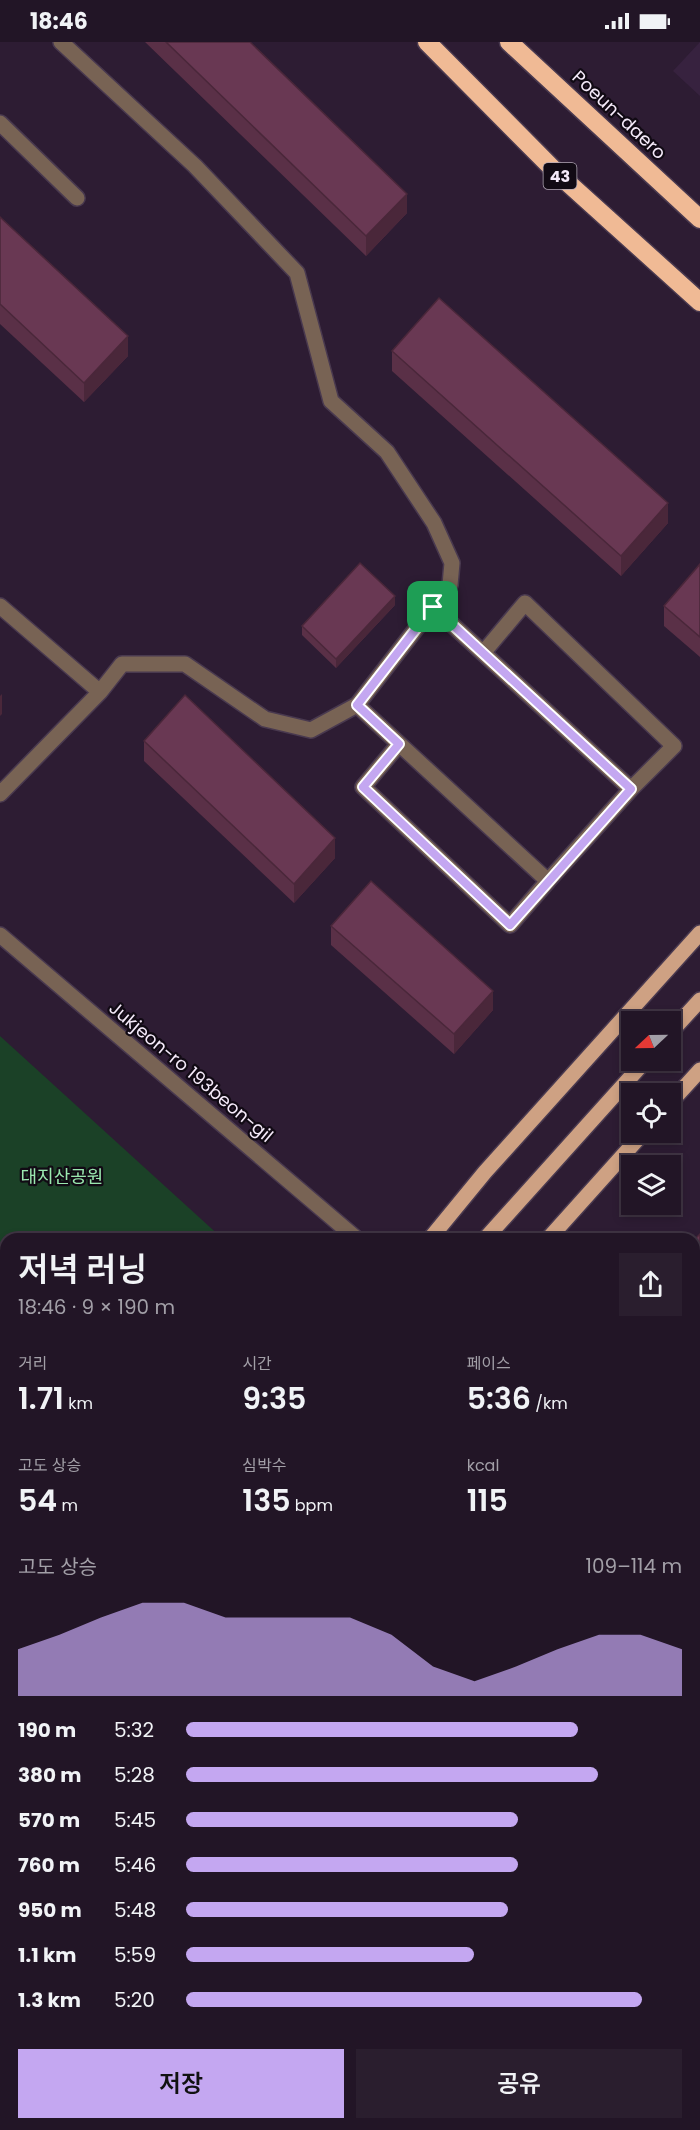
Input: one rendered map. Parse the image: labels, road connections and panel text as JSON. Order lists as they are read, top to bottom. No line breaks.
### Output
{"streets":{"highway":["Poeun-daero","43"],"street":["Jukjeon-ro 193beon-gil"]},"parks":["대지산공원"],"north":"left","page":{"status":"18:46","heading":["저녁 러닝","18:46 · 9 × 190 m"],"stats":[["거리","1.71 km"],["시간","9:35"],["페이스","5:36 /km"],["고도 상승","54 m"],["심박수","135 bpm"],["kcal","115"]],"chart":["고도 상승","109–114 m"],"list":[{"name":"190 m","note":"5:32"},{"name":"380 m","note":"5:28"},{"name":"570 m","note":"5:45"},{"name":"760 m","note":"5:46"},{"name":"950 m","note":"5:48"},{"name":"1.1 km","note":"5:59"},{"name":"1.3 km","note":"5:20"}],"buttons":["저장","공유"]}}
